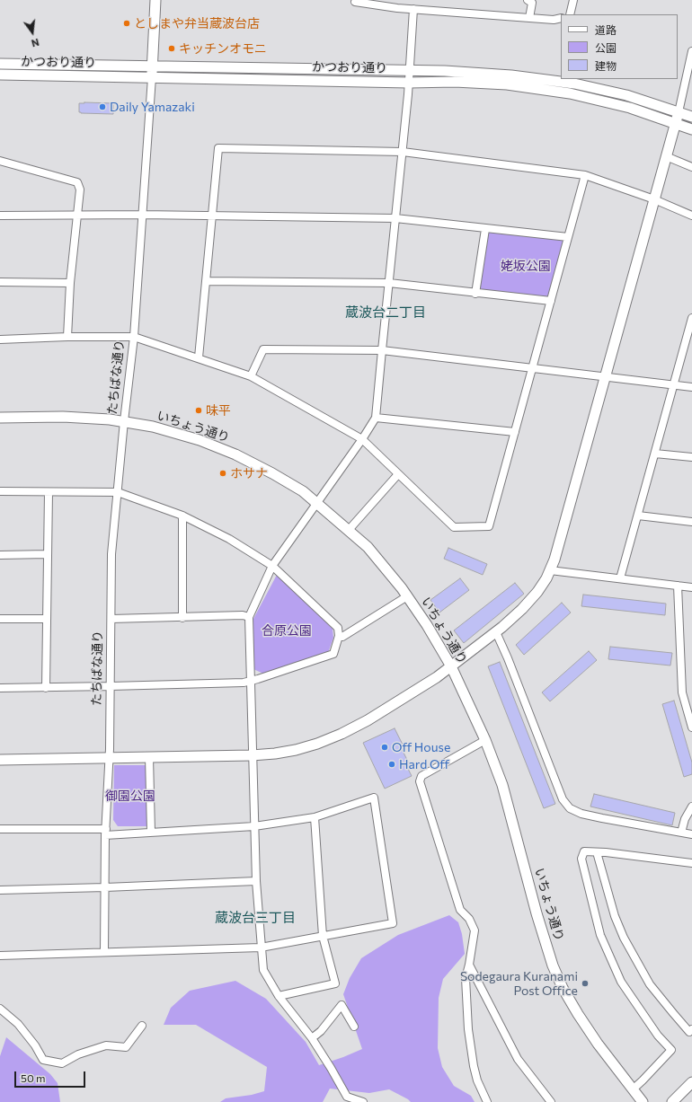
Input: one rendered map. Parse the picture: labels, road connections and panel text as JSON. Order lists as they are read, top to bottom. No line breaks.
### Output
{"streets":{"street":["かつおり通り","たちばな通り","いちょう通り"]},"crossings":[["かつおり通り","たちばな通り"],["たちばな通り","いちょう通り"]],"districts":["蔵波台二丁目","蔵波台三丁目"],"parks":["姥坂公園","合原公園","御園公園"],"places":["としまや弁当蔵波台店","キッチンオモニ","Daily Yamazaki","味平","ホサナ","Off House","Hard Off","Sodegaura Kuranami Post Office"],"legend":["道路","公園","建物"],"scale_bar":"50 m","north":"bottom"}
